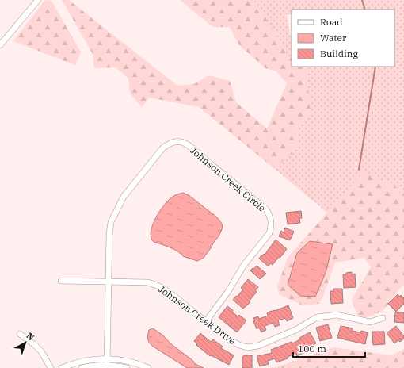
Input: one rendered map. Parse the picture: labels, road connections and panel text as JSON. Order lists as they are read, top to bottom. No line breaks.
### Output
{"streets":{"street":["Johnson Creek Circle","Johnson Creek Drive"]},"crossings":[["Johnson Creek Circle","Johnson Creek Drive"]],"legend":["Road","Water","Building"],"scale_bar":"100 m","north":"top right"}
